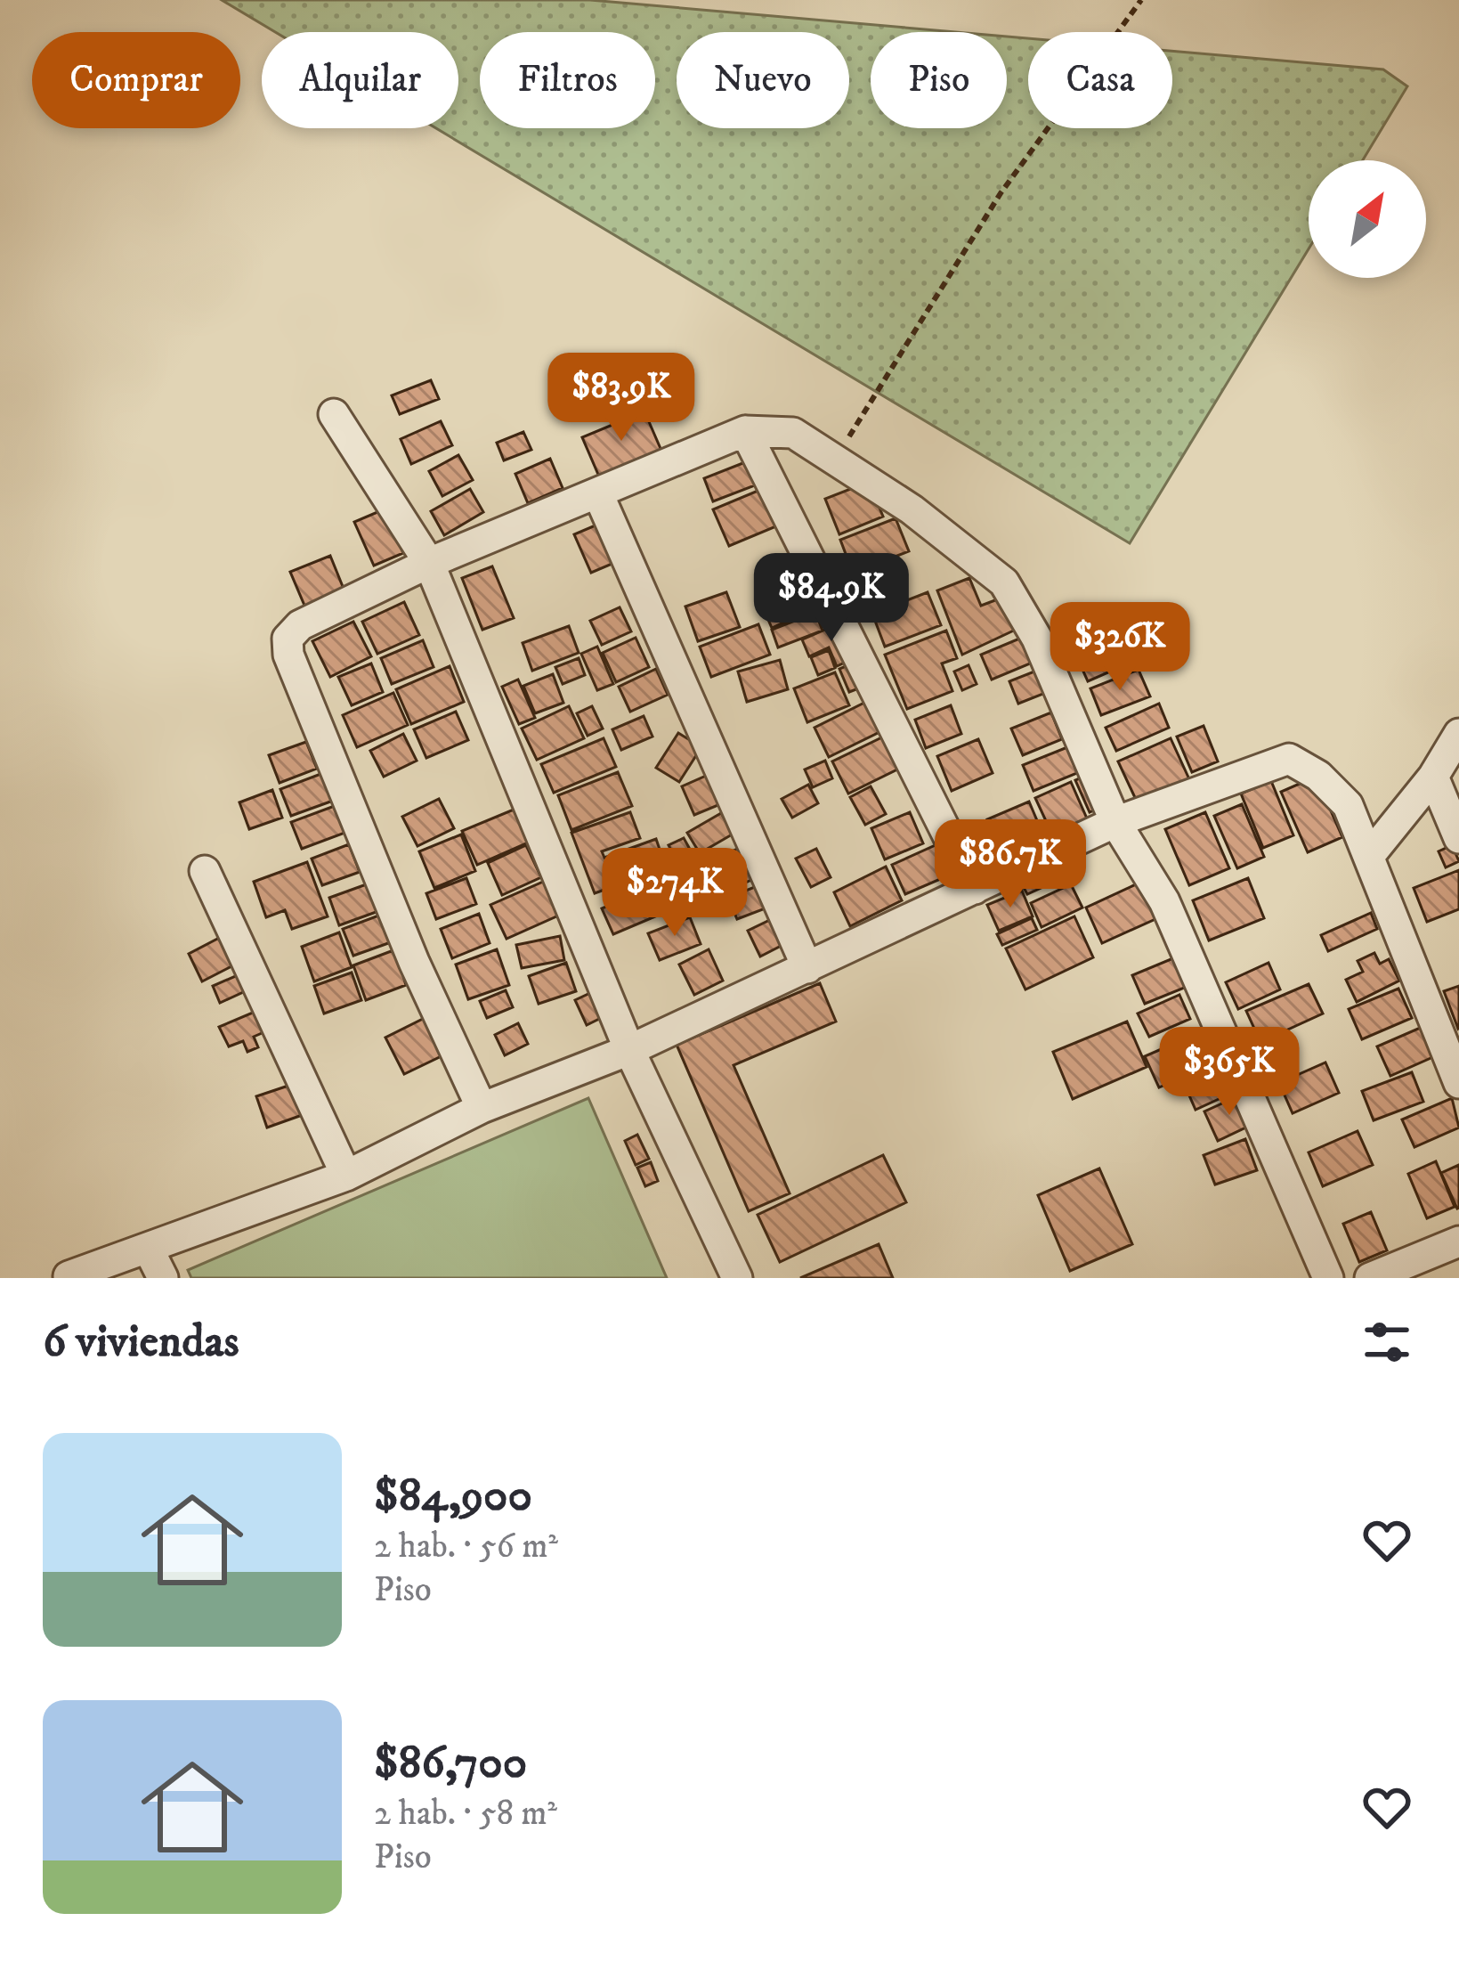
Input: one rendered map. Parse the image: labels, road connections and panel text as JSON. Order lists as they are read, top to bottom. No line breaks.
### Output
{"north":"top right","page":{"chip":["Comprar","Alquilar","Filtros","Nuevo","Piso","Casa"],"price":["$83.9K","$84.9K","$326K","$86.7K","$274K","$365K"],"heading":"6 viviendas","list":[{"name":"$84,900","note":"2 hab. · 56 m² · Piso"},{"name":"$86,700","note":"2 hab. · 58 m² · Piso"}]}}
